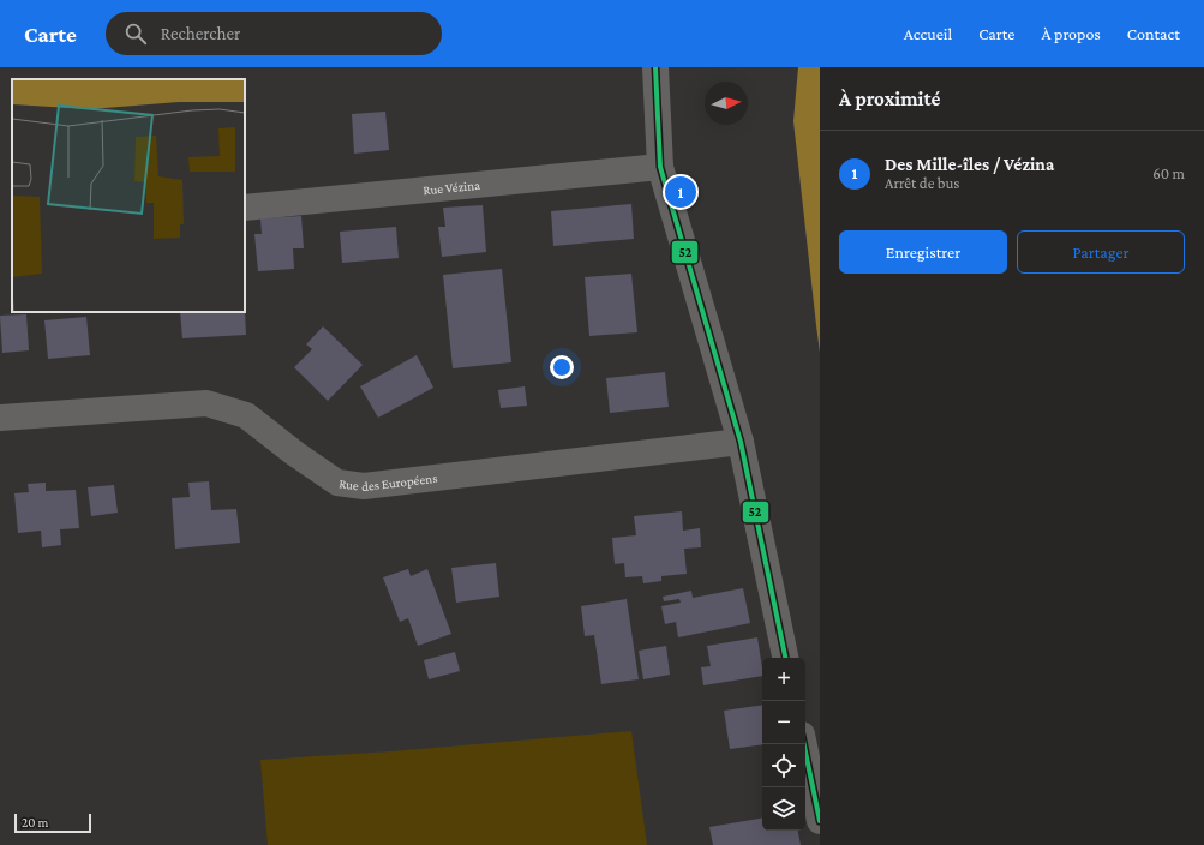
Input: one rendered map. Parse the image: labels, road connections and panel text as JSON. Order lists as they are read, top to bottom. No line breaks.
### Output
{"streets":{"street":["Rue Vézina","Rue des Européens"]},"lines":["transit line 52"],"scale_bar":"20 m","north":"right","page":{"header":"Carte","search":"Rechercher","nav":["Accueil","Carte","À propos","Contact"],"heading":"À proximité","list":[{"mark":"1","name":"Des Mille-îles / Vézina","note":"Arrêt de bus","value":"60 m"}],"pins":"1","buttons":["Enregistrer","Partager"],"map_buttons":["+","−"],"scale":"20 m"}}
